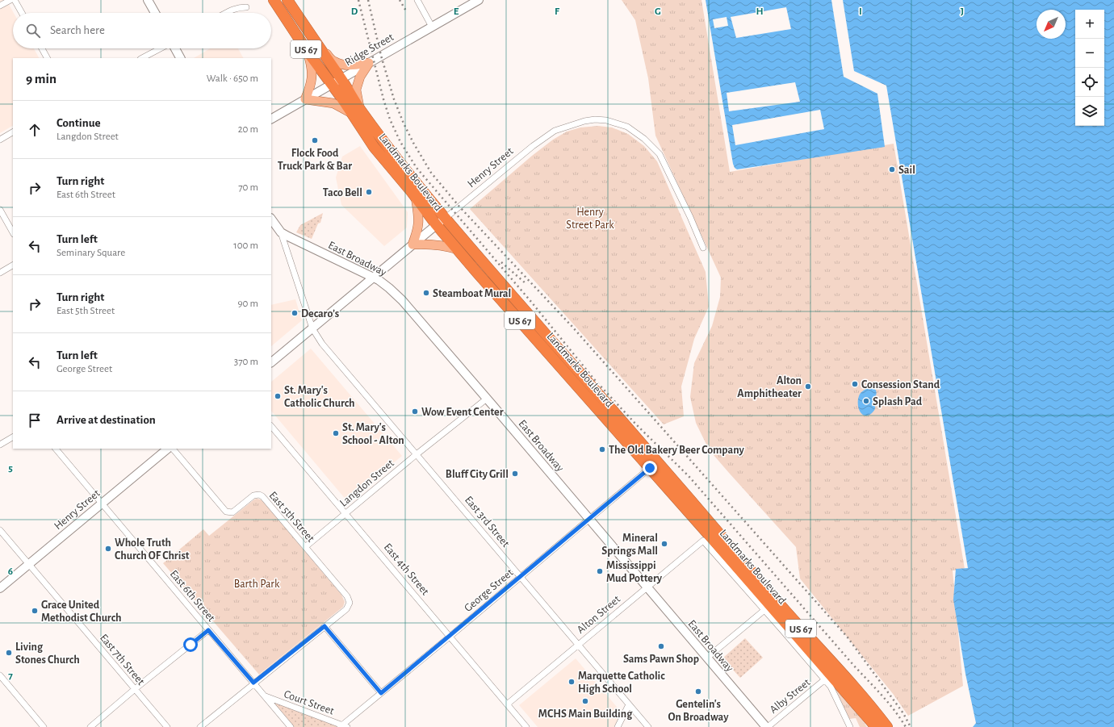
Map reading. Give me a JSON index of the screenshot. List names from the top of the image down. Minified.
{"streets":{"highway":["US 67","Landmarks Boulevard"],"street":["Ridge Street","Henry Street","East Broadway","Langdon Street","East 5th Street","East 3rd Street","East 4th Street","George Street","East 6th Street","Alton Street","East 7th Street","Alby Street","Court Street"]},"crossings":[["Ridge Street","Landmarks Boulevard"],["Henry Street","Landmarks Boulevard"],["Henry Street","East Broadway"],["Henry Street","East 3rd Street"],["Henry Street","East 6th Street"],["Henry Street","East 7th Street"],["Landmarks Boulevard","George Street"],["East Broadway","Langdon Street"],["East Broadway","East 3rd Street"],["East Broadway","George Street"],["East Broadway","Alton Street"],["East Broadway","Alby Street"],["Langdon Street","East 5th Street"],["Langdon Street","East 3rd Street"],["Langdon Street","East 4th Street"],["East 3rd Street","George Street"],["East 3rd Street","Alton Street"],["East 4th Street","George Street"],["East 4th Street","Alton Street"],["George Street","Court Street"],["East 6th Street","Court Street"]],"parks":["Henry Street Park","Barth Park"],"places":["Flock Food Truck Park & Bar","Sail","Taco Bell","Steamboat Mural","Decaro’s","Consession Stand","Alton Amphitheater","St. Mary's Catholic Church","Splash Pad","Wow Event Center","St. Mary's School - Alton","The Old Bakery Beer Company","Bluff City Grill","Mineral Springs Mall","Whole Truth Church OF Christ","Mississippi Mud Pottery","Grace United Methodist Church","Sams Pawn Shop","Living Stones Church","Marquette Catholic High School","Gentelin's On Broadway","MCHS Main Building"],"north":"bottom left","page":{"map_buttons":["+","−"],"search":"Search here","heading":["9 min","Walk · 650 m"],"list":[["Continue","Langdon Street","20 m"],["Turn right","East 6th Street","70 m"],["Turn left","Seminary Square","100 m"],["Turn right","East 5th Street","90 m"],["Turn left","George Street","370 m"],"Arrive at destination"]},"grid":{"columns":["D","E","F","G","H","I","J"],"rows":["5","6","7"]}}
